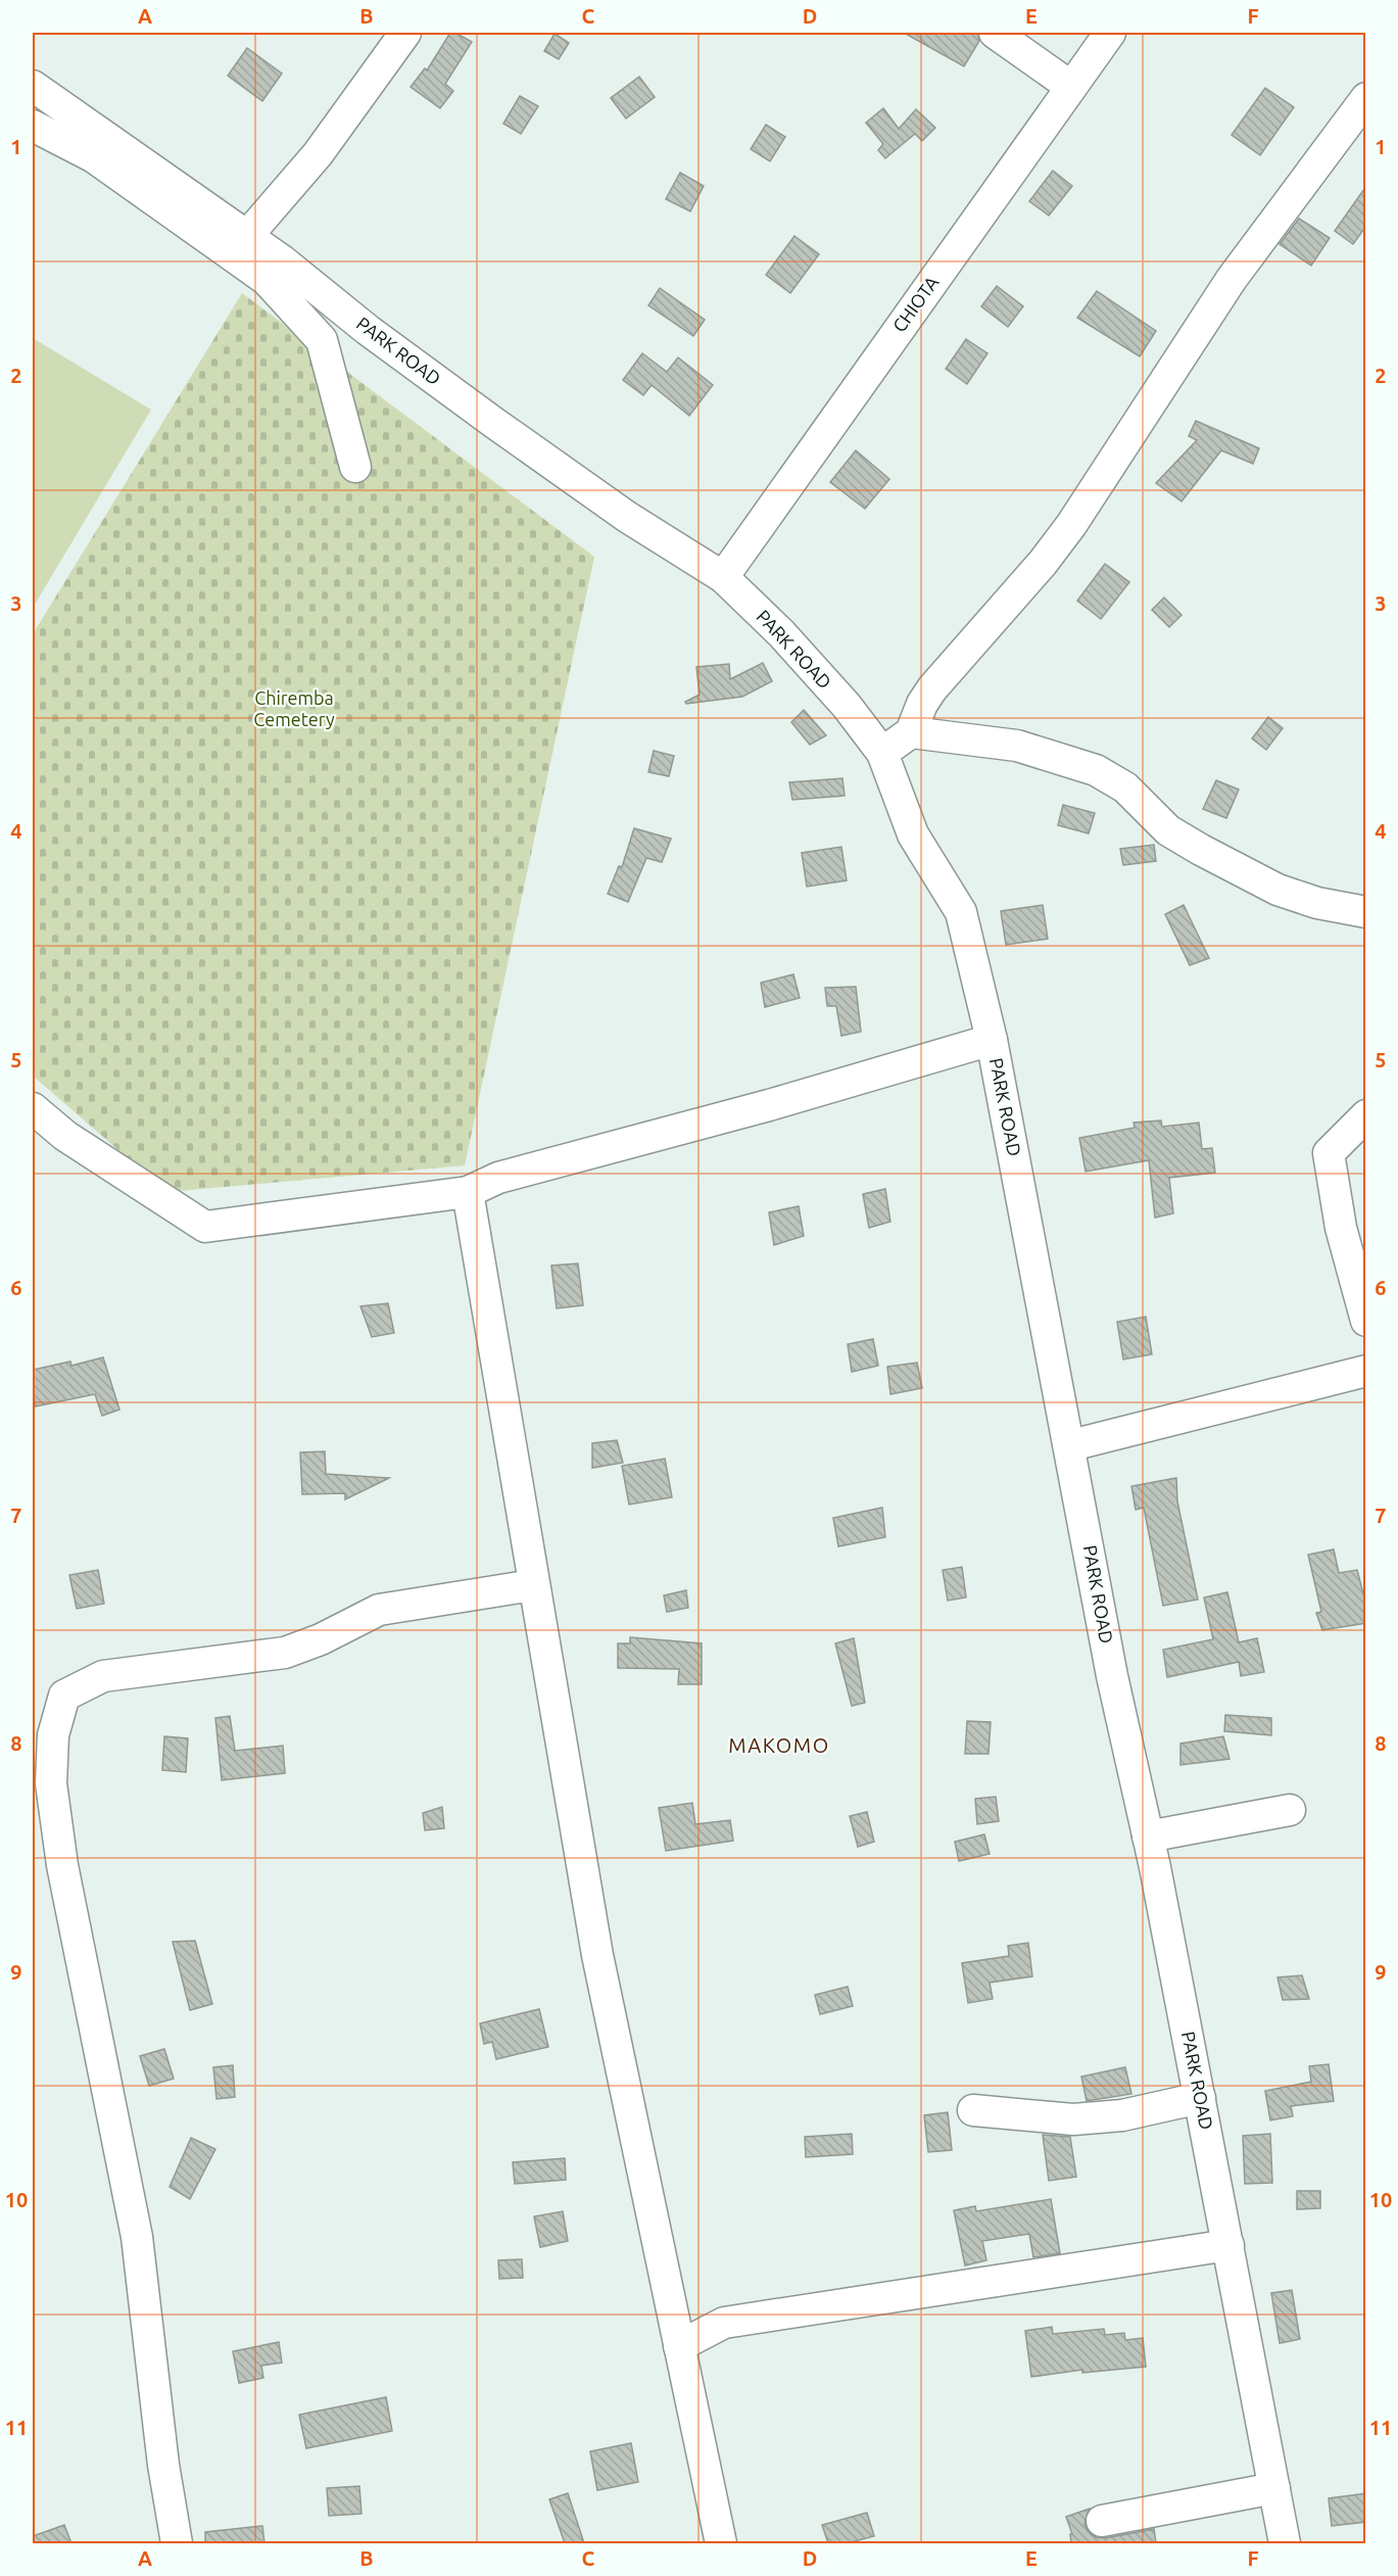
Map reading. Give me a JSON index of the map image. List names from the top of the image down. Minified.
{"streets":{"street":["CHIOTA","PARK ROAD"]},"crossings":[["CHIOTA","PARK ROAD"]],"districts":["MAKOMO"],"parks":["Chiremba Cemetery"],"grid":{"columns":["A","B","C","D","E","F"],"rows":["1","2","3","4","5","6","7","8","9","10","11"]}}
